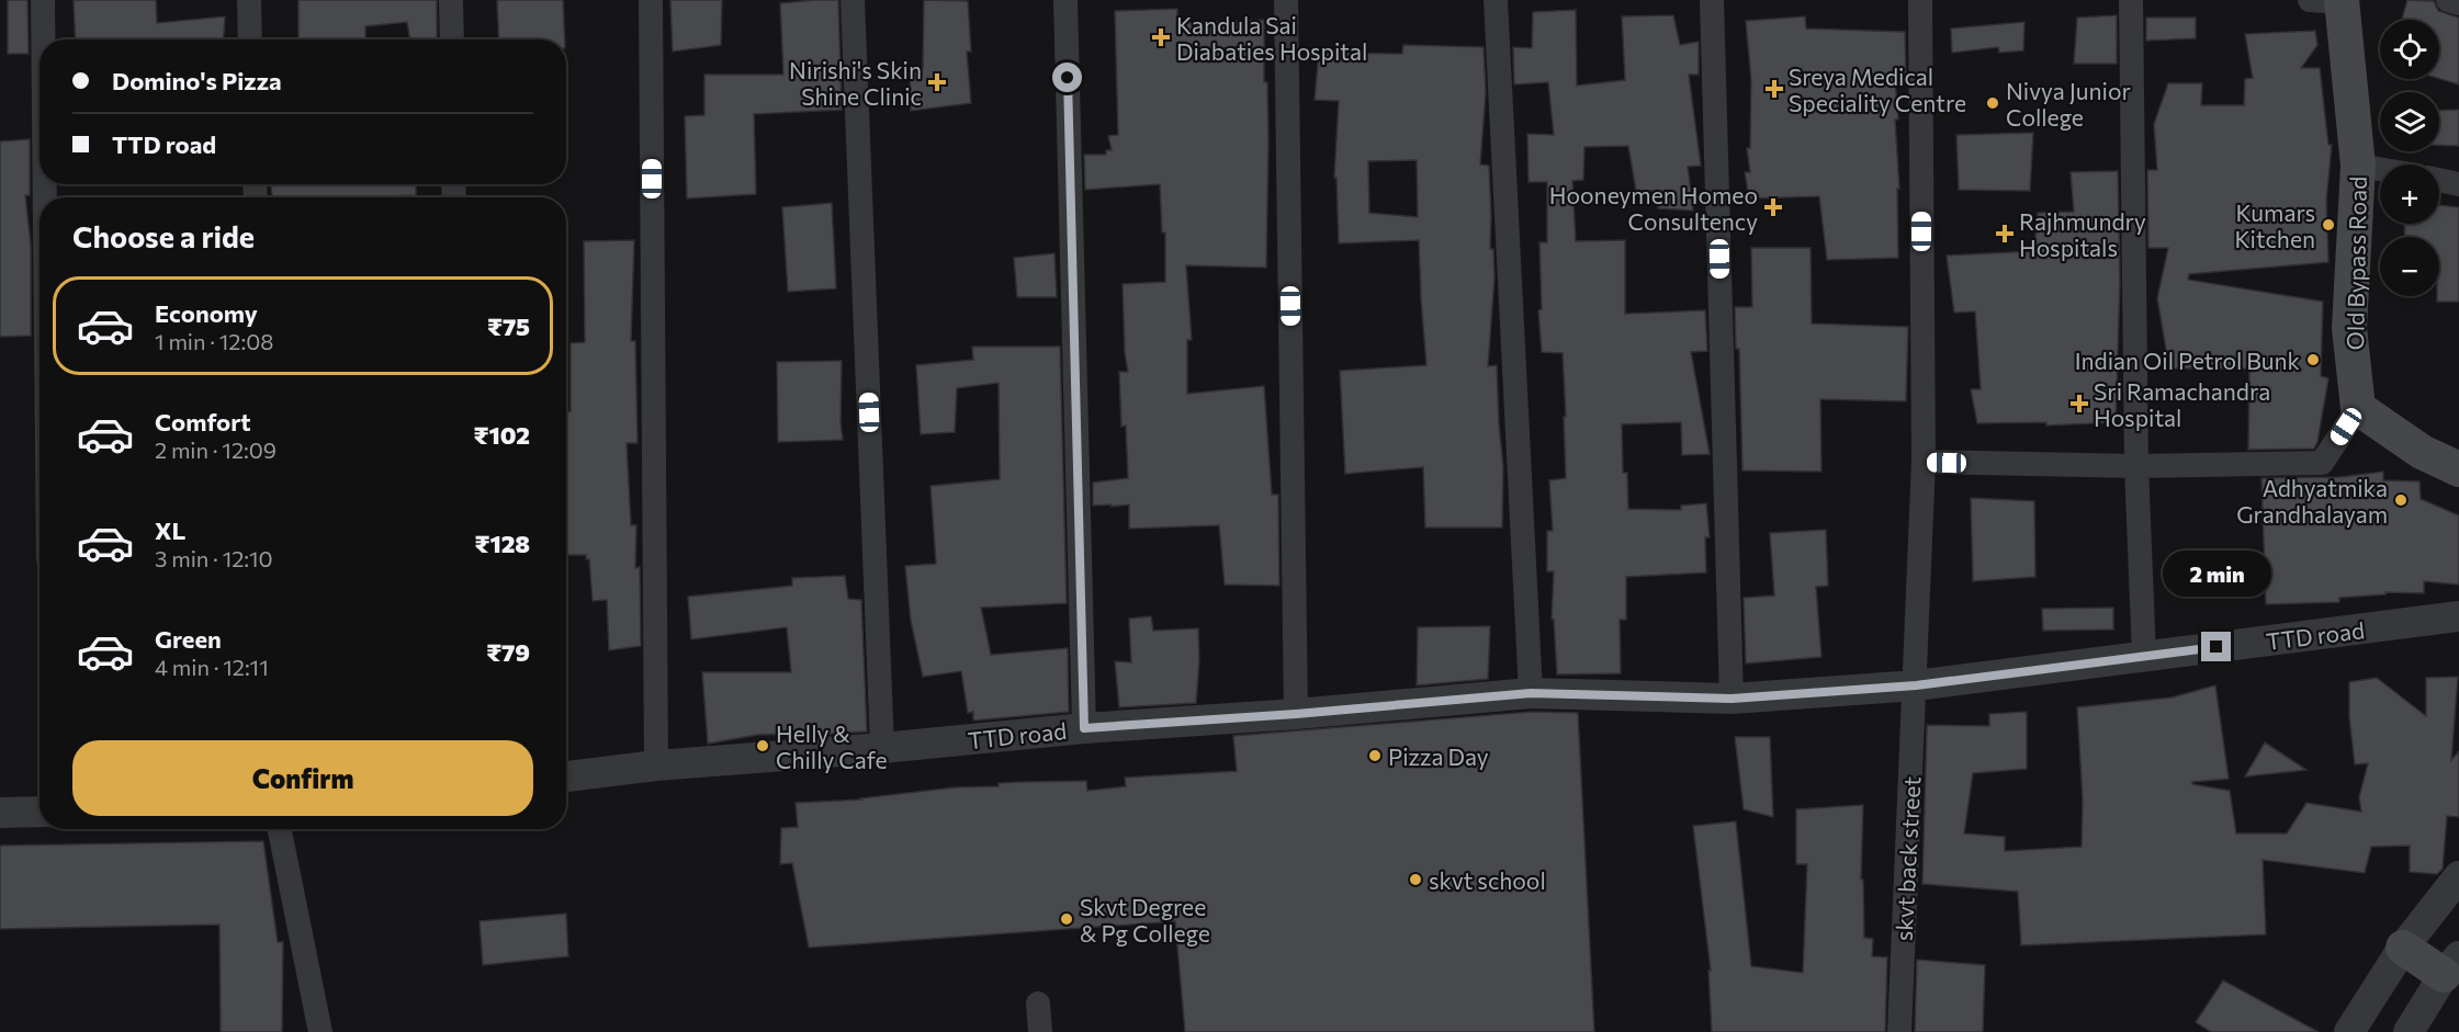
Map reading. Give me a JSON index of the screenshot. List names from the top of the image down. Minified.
{"streets":{"main road":["Old Bypass Road"],"street":["TTD road","skvt back street"]},"crossings":[["TTD road","skvt back street"]],"places":{"health":["Kandula Sai Diabaties Hospital","Nirishi's Skin Shine Clinic","Sreya Medical Speciality Centre","Hooneymen Homeo Consultency","Rajhmundry Hospitals","Sri Ramachandra Hospital"],"other":["Nivya Junior College","Kumars Kitchen","Indian Oil Petrol Bunk","Adhyatmika Grandhalayam","Helly & Chilly Cafe","Pizza Day","skvt school","Skvt Degree & Pg College"]},"page":{"map_buttons":["+","−"],"banner":["Domino's Pizza","TTD road"],"heading":"Choose a ride","list":[{"name":"Economy","note":"1 min · 12:08","value":"₹75"},{"name":"Comfort","note":"2 min · 12:09","value":"₹102"},{"name":"XL","note":"3 min · 12:10","value":"₹128"},{"name":"Green","note":"4 min · 12:11","value":"₹79"}],"bubble":"2 min","buttons":"Confirm"}}
